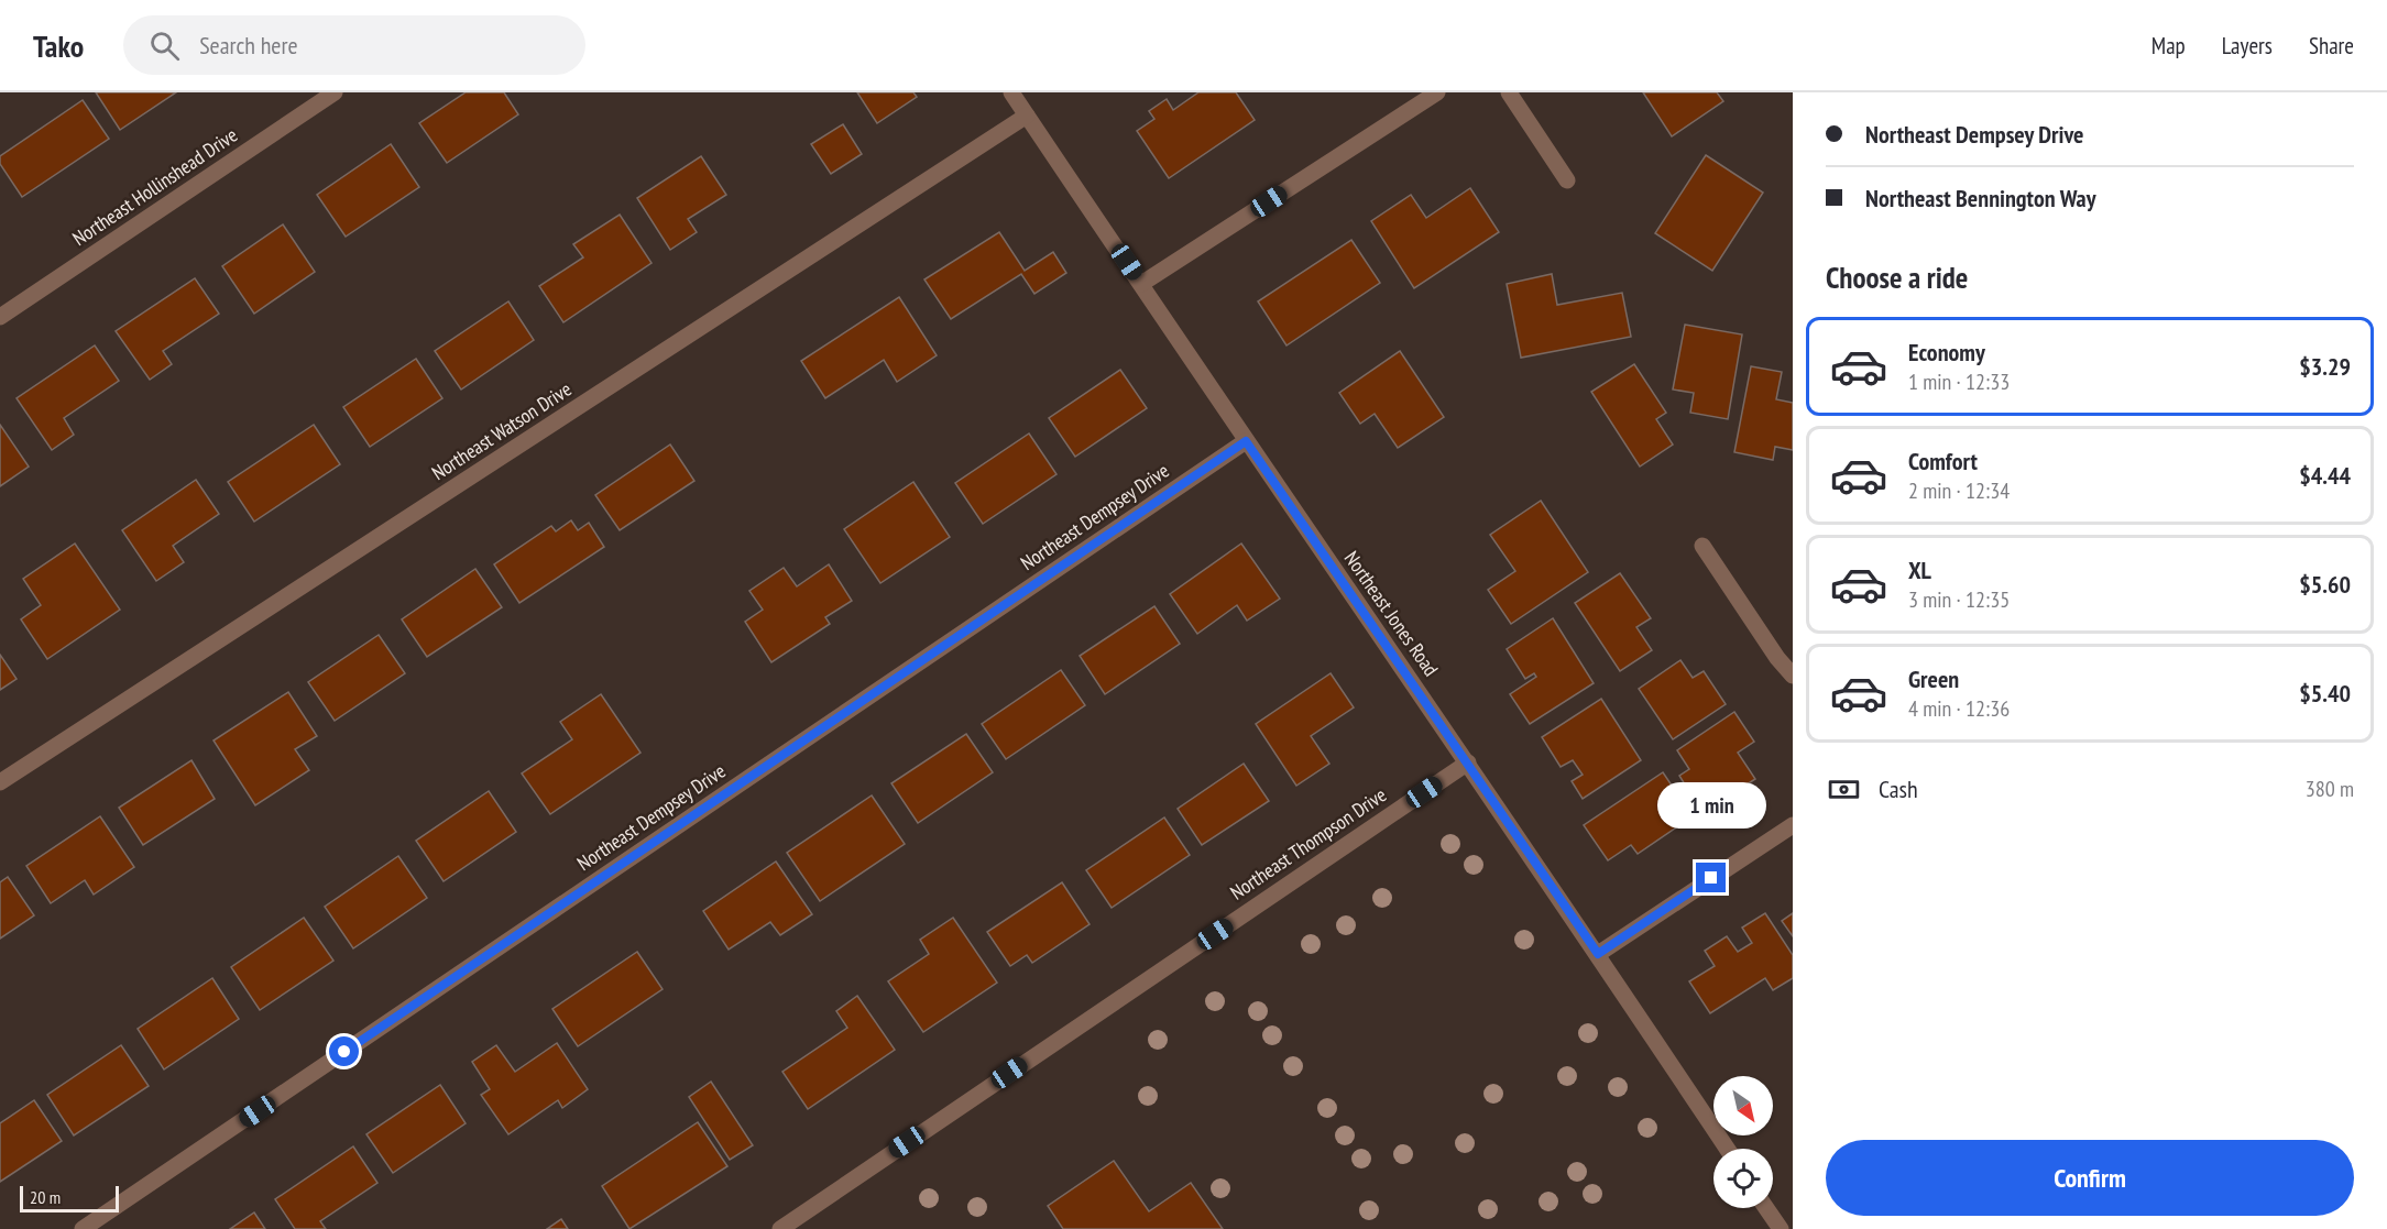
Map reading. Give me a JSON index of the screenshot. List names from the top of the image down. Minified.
{"streets":{"street":["Northeast Hollinshead Drive","Northeast Watson Drive","Northeast Dempsey Drive","Northeast Jones Road","Northeast Thompson Drive"]},"crossings":[["Northeast Watson Drive","Northeast Jones Road"],["Northeast Dempsey Drive","Northeast Jones Road"],["Northeast Jones Road","Northeast Thompson Drive"]],"scale_bar":"20 m","north":"bottom right","page":{"header":"Tako","search":"Search here","nav":["Map","Layers","Share"],"banner":["Northeast Dempsey Drive","Northeast Bennington Way"],"heading":"Choose a ride","list":[{"name":"Economy","note":"1 min · 12:33","value":"$3.29"},{"name":"Comfort","note":"2 min · 12:34","value":"$4.44"},{"name":"XL","note":"3 min · 12:35","value":"$5.60"},{"name":"Green","note":"4 min · 12:36","value":"$5.40"}],"pay":["Cash","380 m"],"bubble":"1 min","buttons":"Confirm","scale":"20 m"}}
